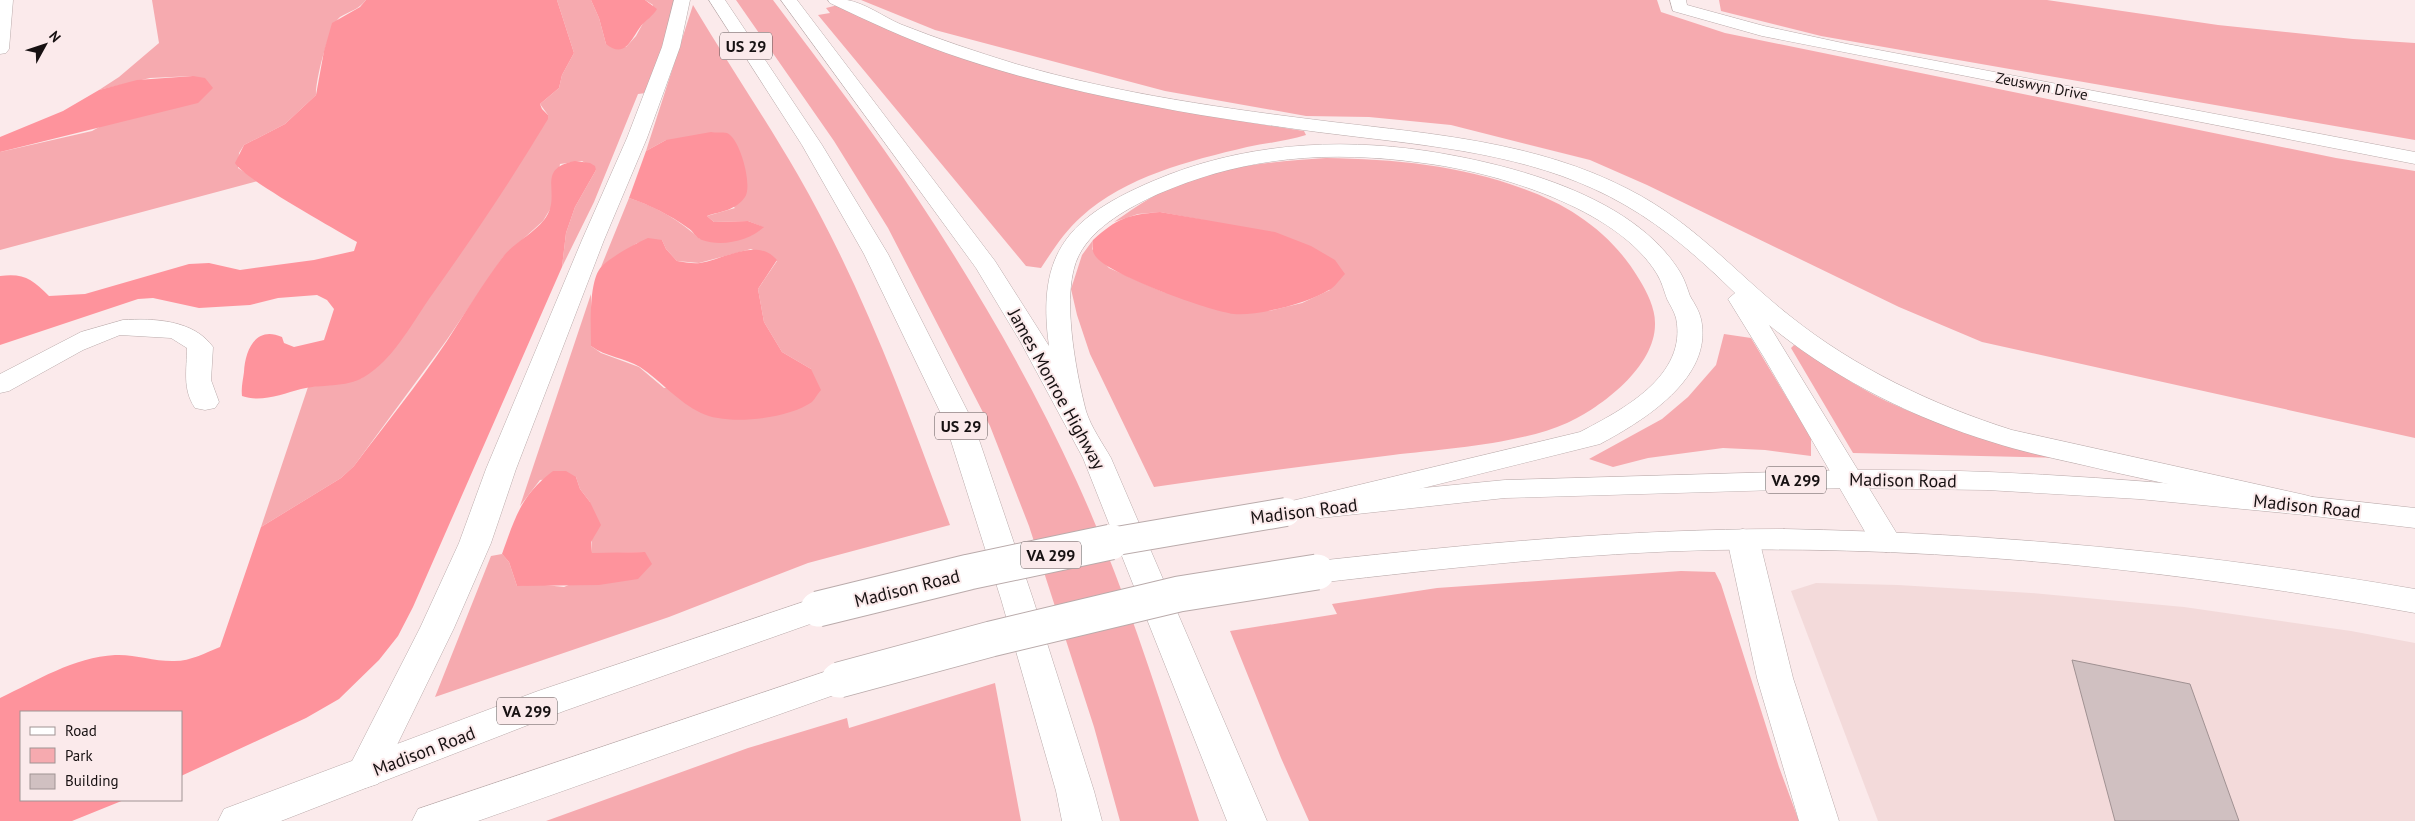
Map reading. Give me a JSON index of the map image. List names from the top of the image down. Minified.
{"streets":{"main road":["US 29","Zeuswyn Drive","James Monroe Highway","VA 299","Madison Road"]},"legend":["Road","Park","Building"],"north":"top right"}
